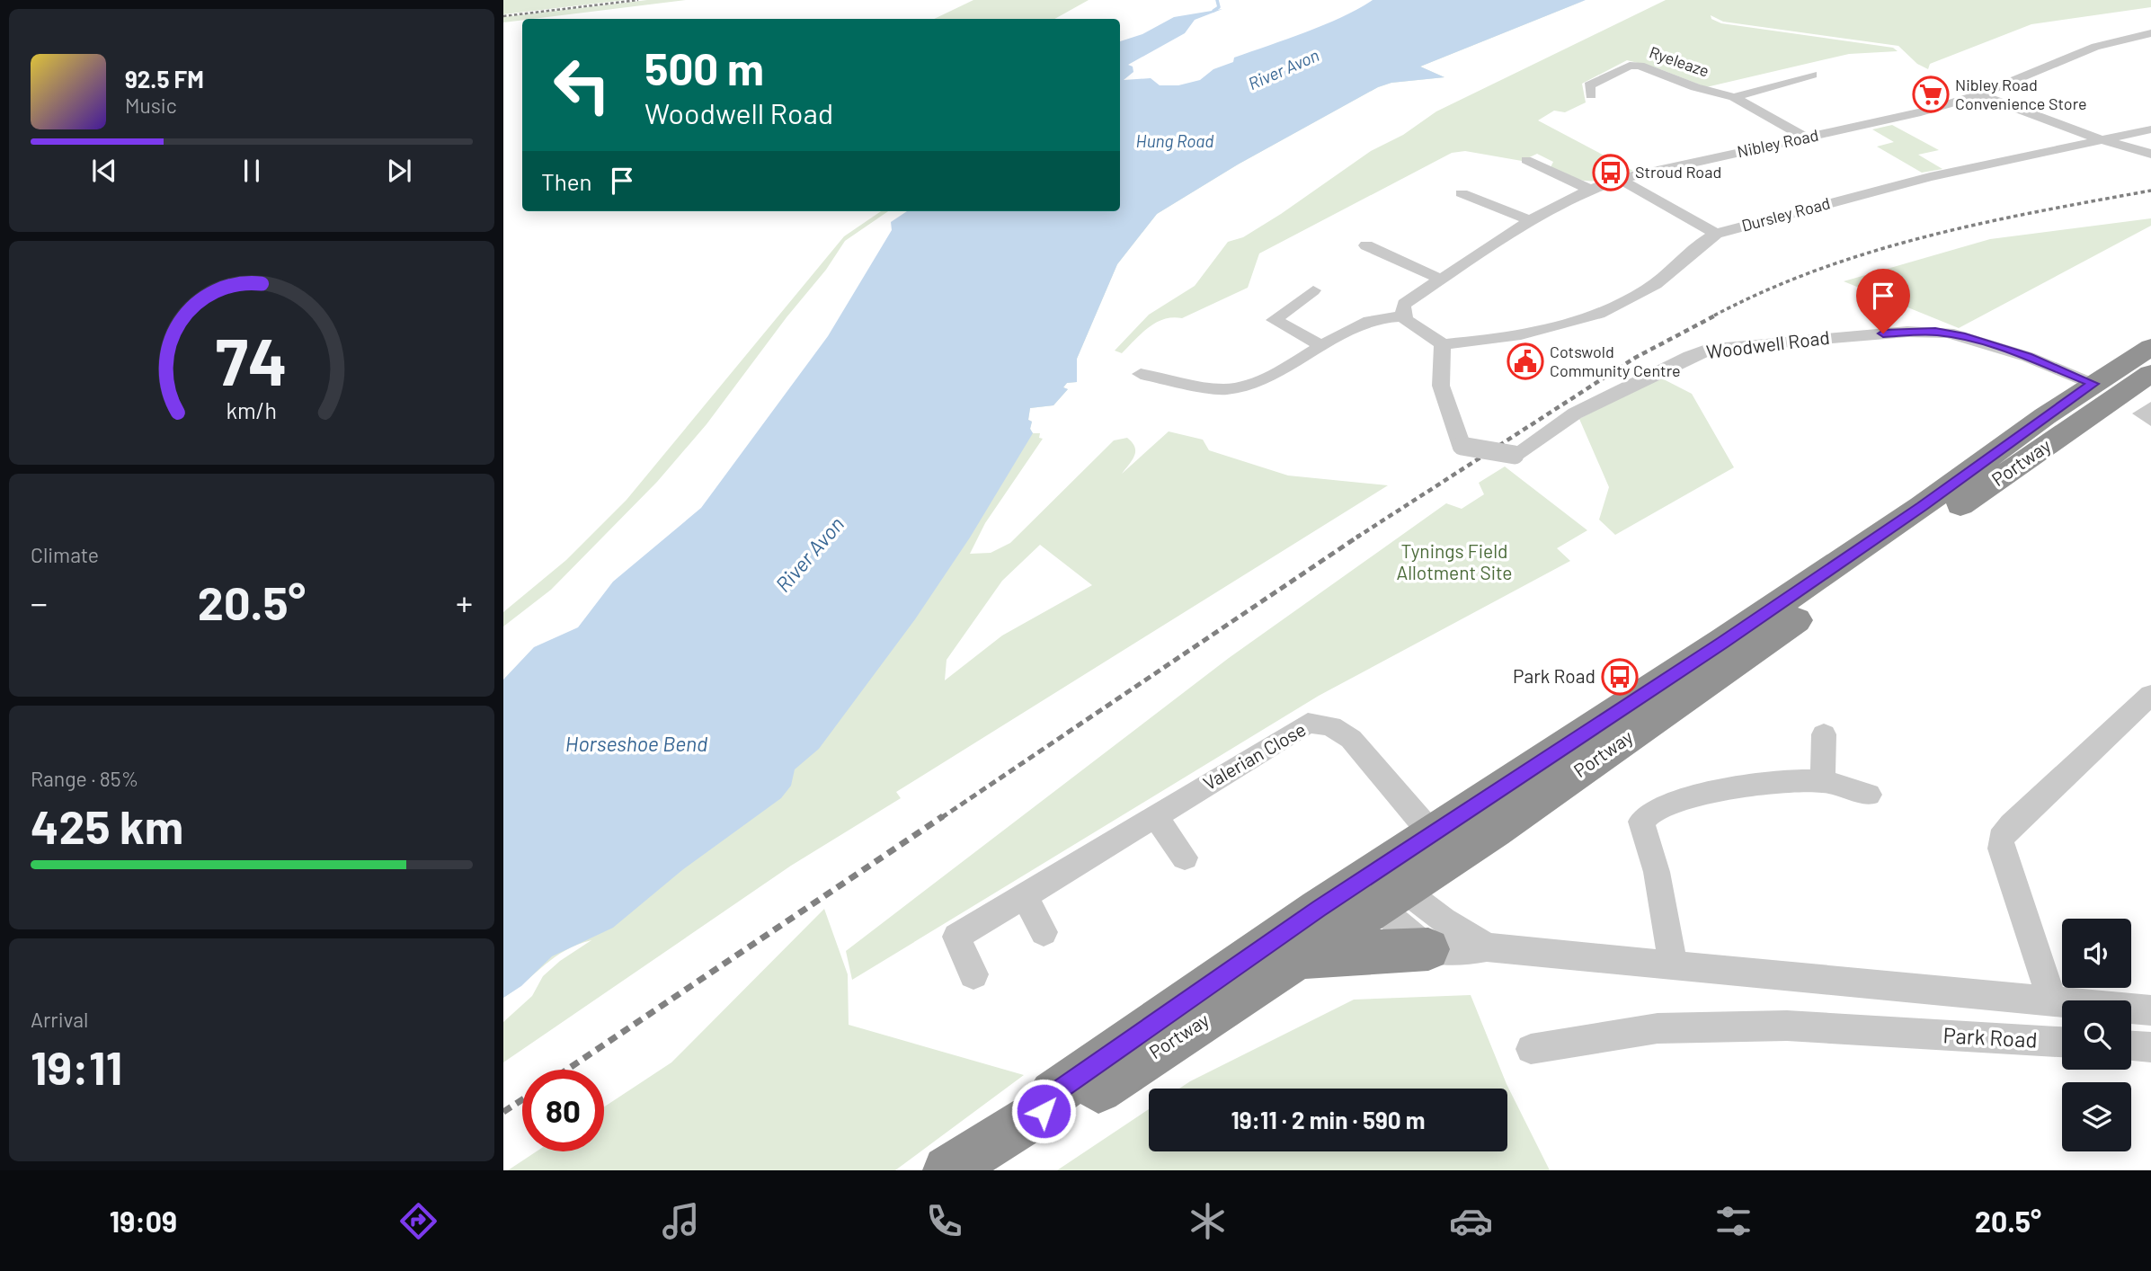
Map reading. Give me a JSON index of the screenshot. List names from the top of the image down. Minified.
{"streets":{"highway":["Portway"],"street":["Ryeleaze","Nibley Road","Dursley Road","Woodwell Road","Valerian Close","Park Road"]},"crossings":[["Dursley Road","Woodwell Road"],["Woodwell Road","Portway"],["Portway","Valerian Close"],["Portway","Park Road"]],"water":["River Avon","Hung Road","Horseshoe Bend"],"parks":["Tynings Field Allotment Site"],"places":{"supermarket":["Nibley Road Convenience Store"],"bus stop":["Stroud Road","Park Road"],"public building":["Cotswold Community Centre"]},"page":{"turn":["500 m","Woodwell Road"],"song":["92.5 FM","Music"],"then":"Then","tile":["Climate",["Range · 85%","425 km"],["Arrival","19:11"]],"heat":["−","20.5°","+"],"limit":"80","trip":"19:11 · 2 min · 590 m","tabs":["19:09","20.5°"],"gauge":["74","km/h"]}}
